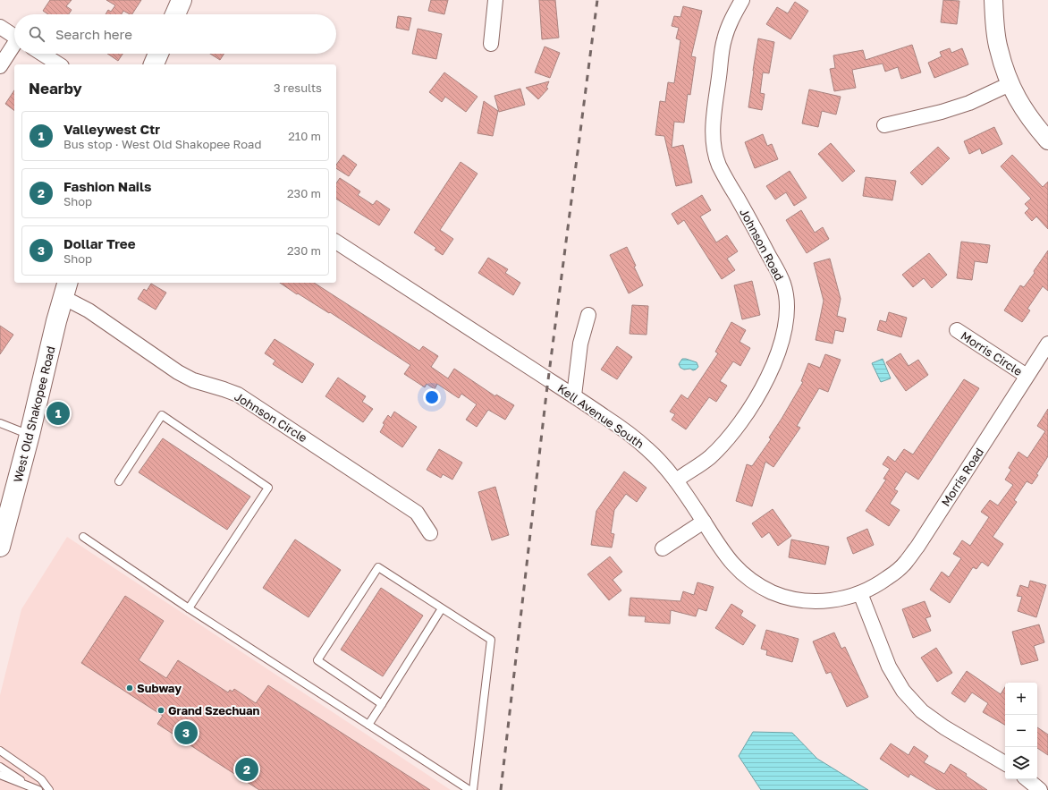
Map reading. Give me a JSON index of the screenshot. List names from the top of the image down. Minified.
{"streets":{"main road":["West Old Shakopee Road"],"street":["Johnson Road","Morris Circle","Kell Avenue South","Johnson Circle","Morris Road"]},"crossings":[["Johnson Road","Kell Avenue South"],["Morris Circle","Morris Road"],["West Old Shakopee Road","Johnson Circle"],["Kell Avenue South","Morris Road"]],"places":["Subway","Grand Szechuan"],"page":{"search":"Search here","heading":["Nearby","3 results"],"list":[{"mark":"1","name":"Valleywest Ctr","note":"Bus stop · West Old Shakopee Road","value":"210 m"},{"mark":"2","name":"Fashion Nails","note":"Shop","value":"230 m"},{"mark":"3","name":"Dollar Tree","note":"Shop","value":"230 m"}],"pins":["1","3","2"],"map_buttons":["+","−"]}}
